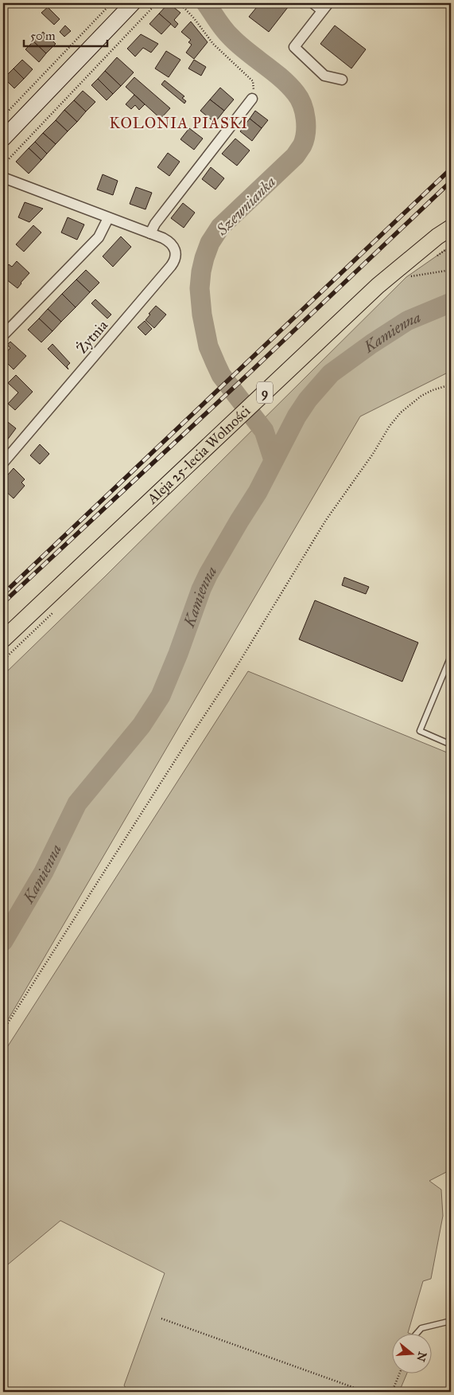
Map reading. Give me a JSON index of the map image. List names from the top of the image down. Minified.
{"streets":{"main road":["9","Aleja 25-lecia Wolności"],"street":["Żytnia"]},"districts":["KOLONIA PIASKI"],"water":["Szewnianka","Kamienna"],"scale_bar":"50 m","north":"right"}
